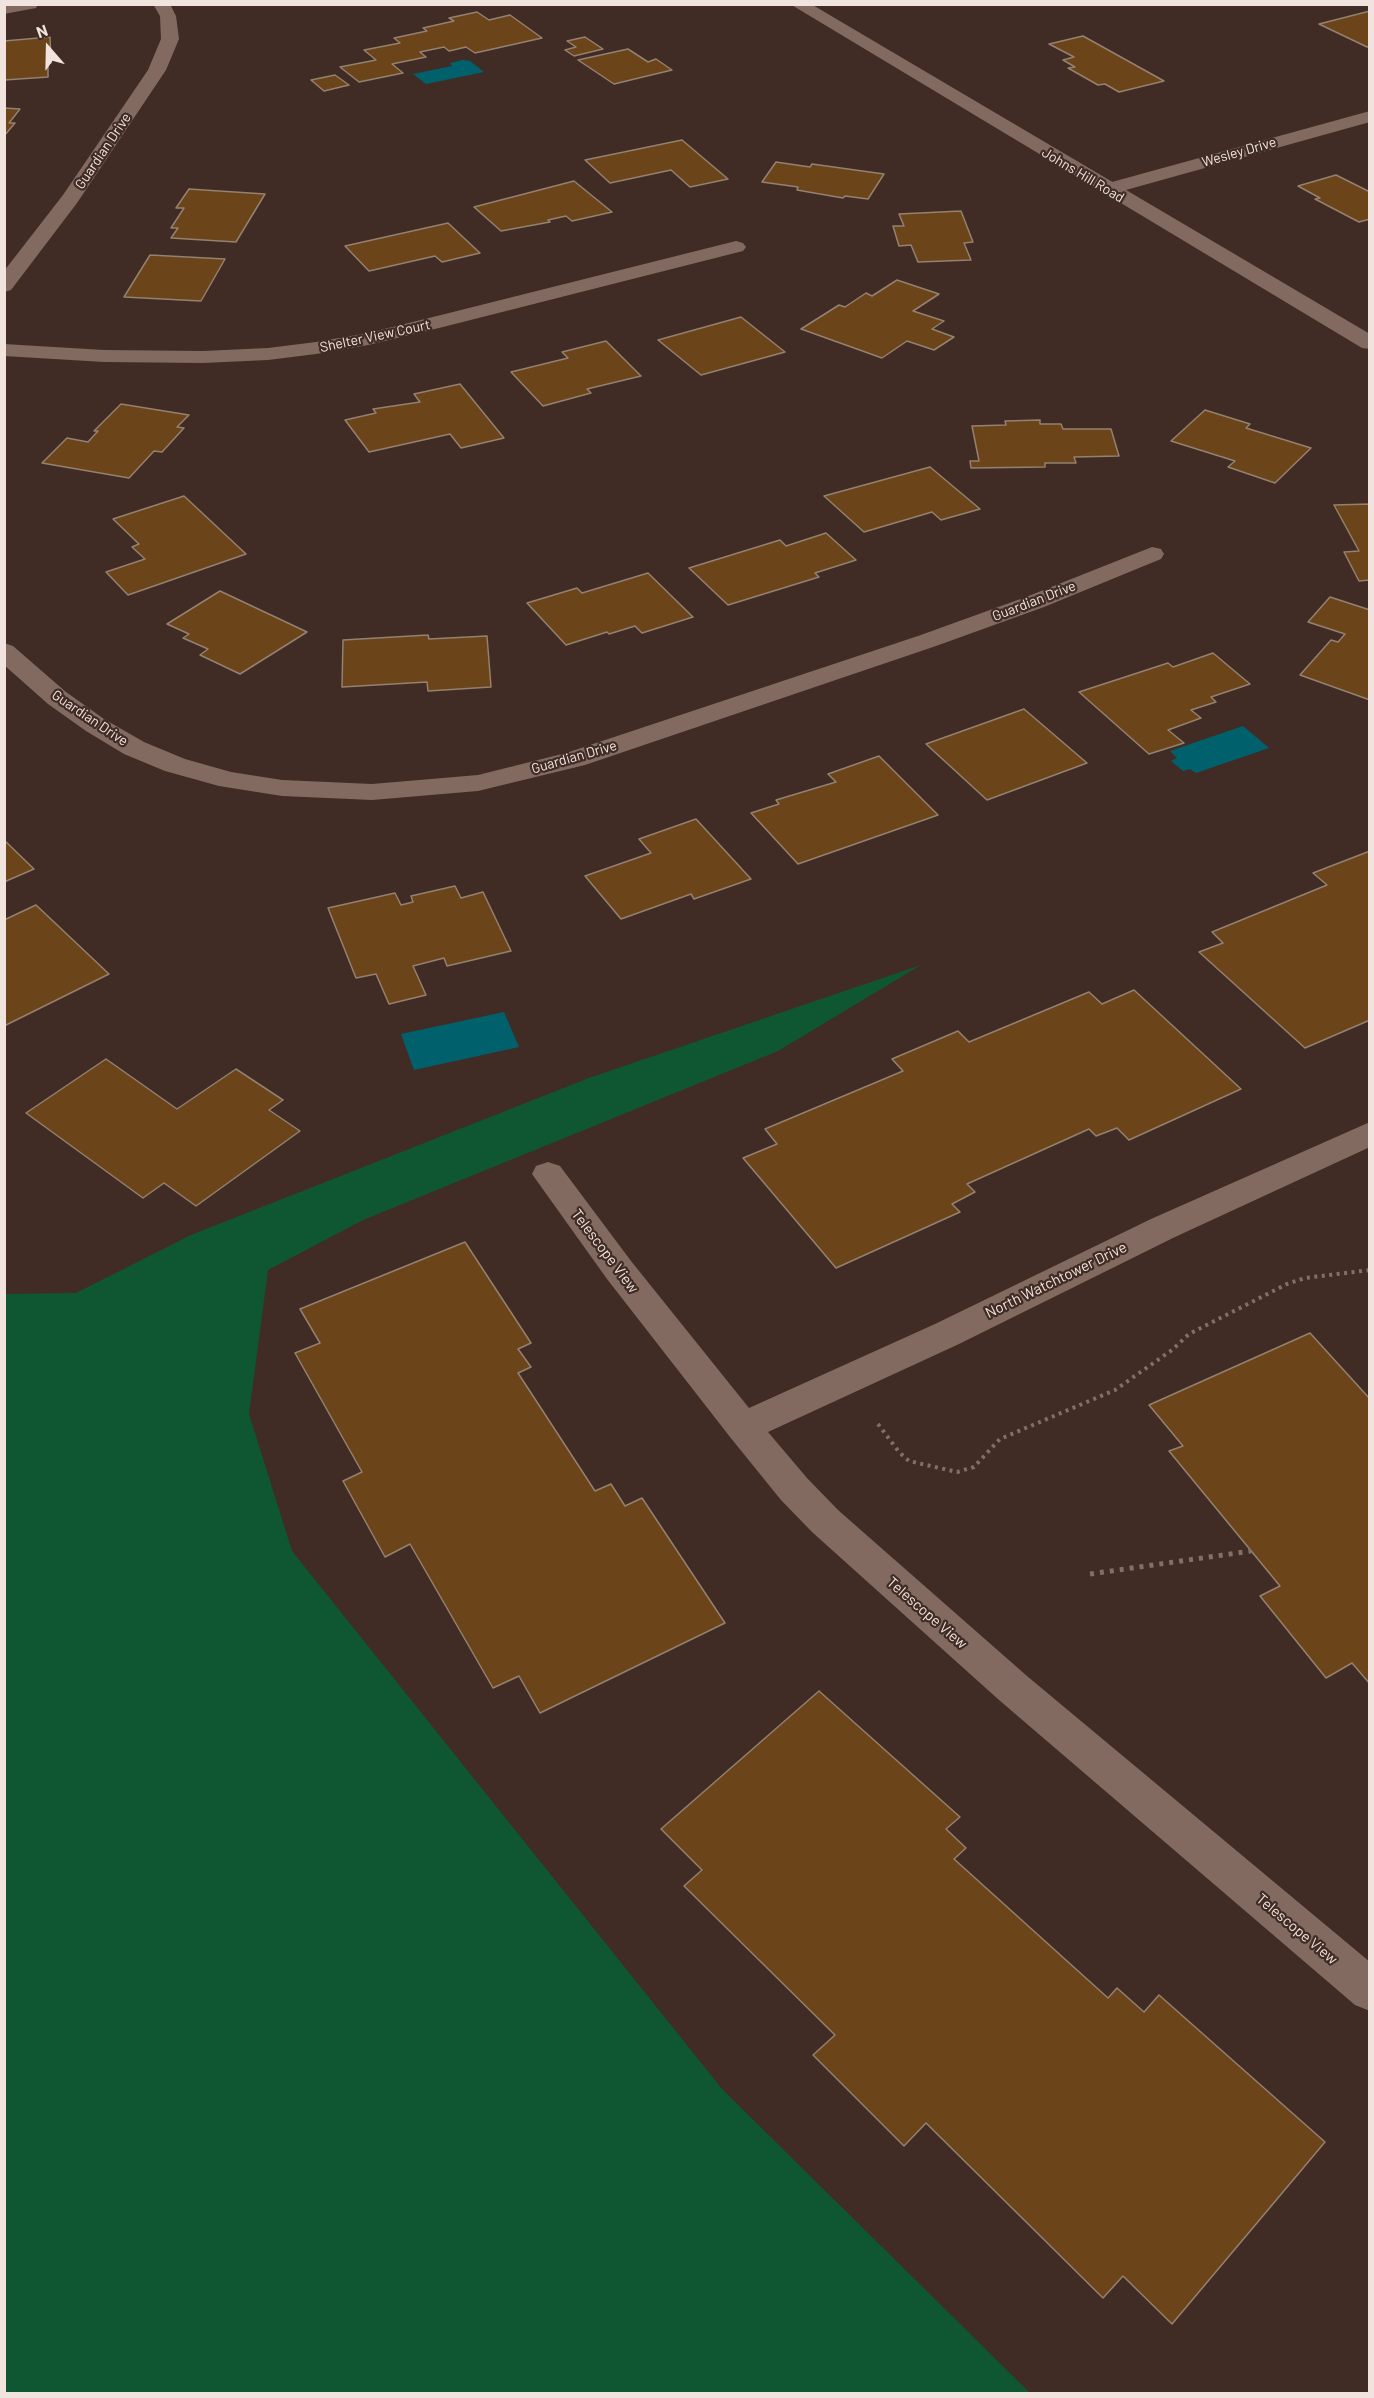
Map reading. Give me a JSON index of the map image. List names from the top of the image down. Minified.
{"streets":{"street":["Guardian Drive","Wesley Drive","Johns Hill Road","Shelter View Court","Telescope View","North Watchtower Drive"]},"crossings":[["Wesley Drive","Johns Hill Road"],["Telescope View","North Watchtower Drive"]],"north":"top"}
